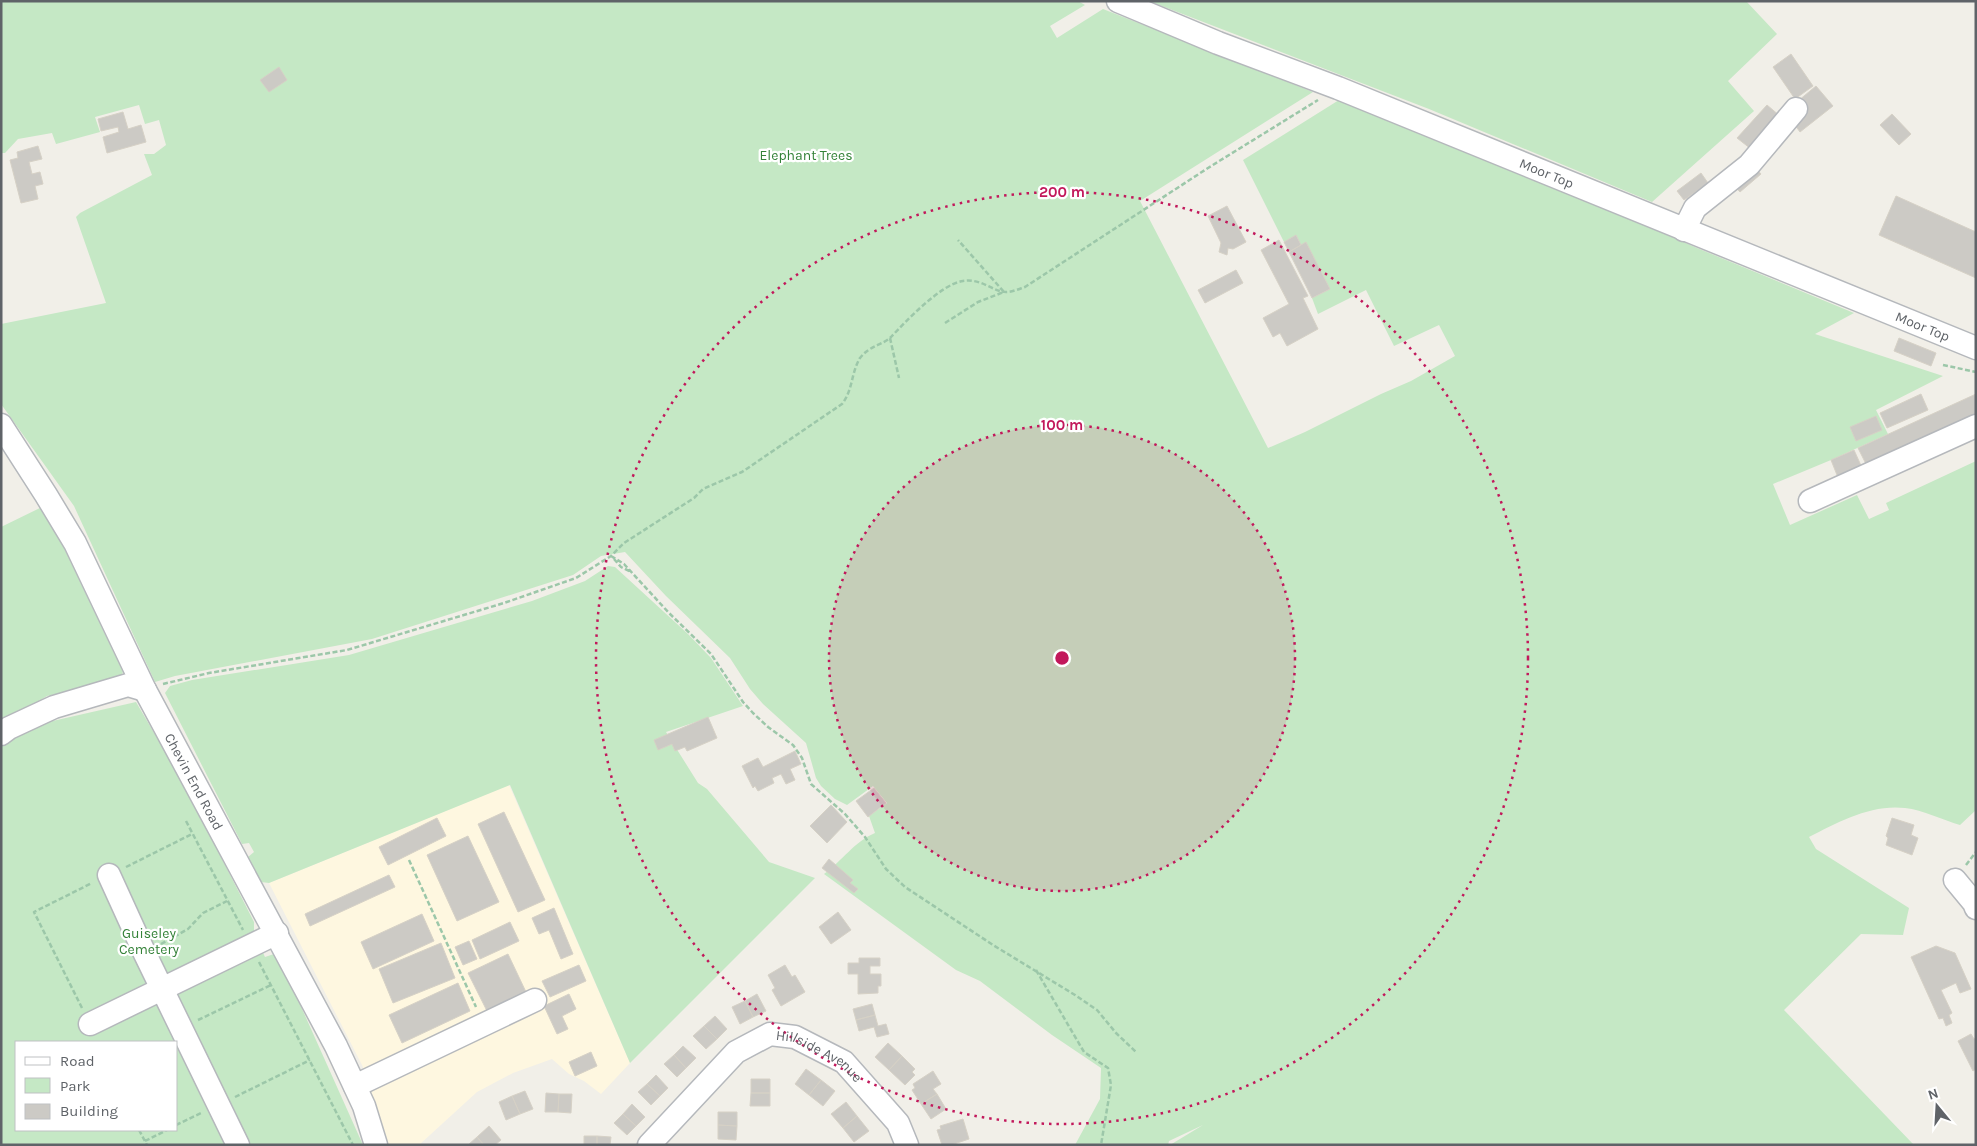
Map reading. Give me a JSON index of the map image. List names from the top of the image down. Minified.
{"streets":{"street":["Moor Top","Chevin End Road","Hillside Avenue"]},"parks":["Elephant Trees","Guiseley Cemetery"],"legend":["Road","Park","Building"],"north":"top","rings":["200 m","100 m"]}
